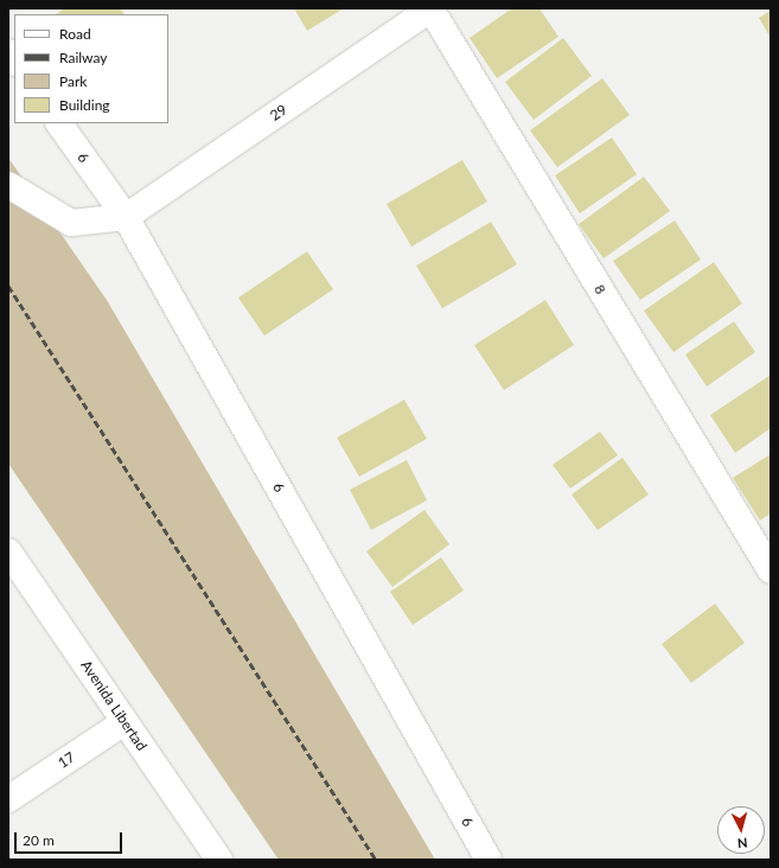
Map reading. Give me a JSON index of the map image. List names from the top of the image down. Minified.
{"streets":{"street":["29","6","8","Avenida Libertad","17"]},"crossings":[["29","6"],["29","8"],["Avenida Libertad","17"]],"legend":["Road","Railway","Park","Building"],"scale_bar":"20 m","north":"bottom"}
